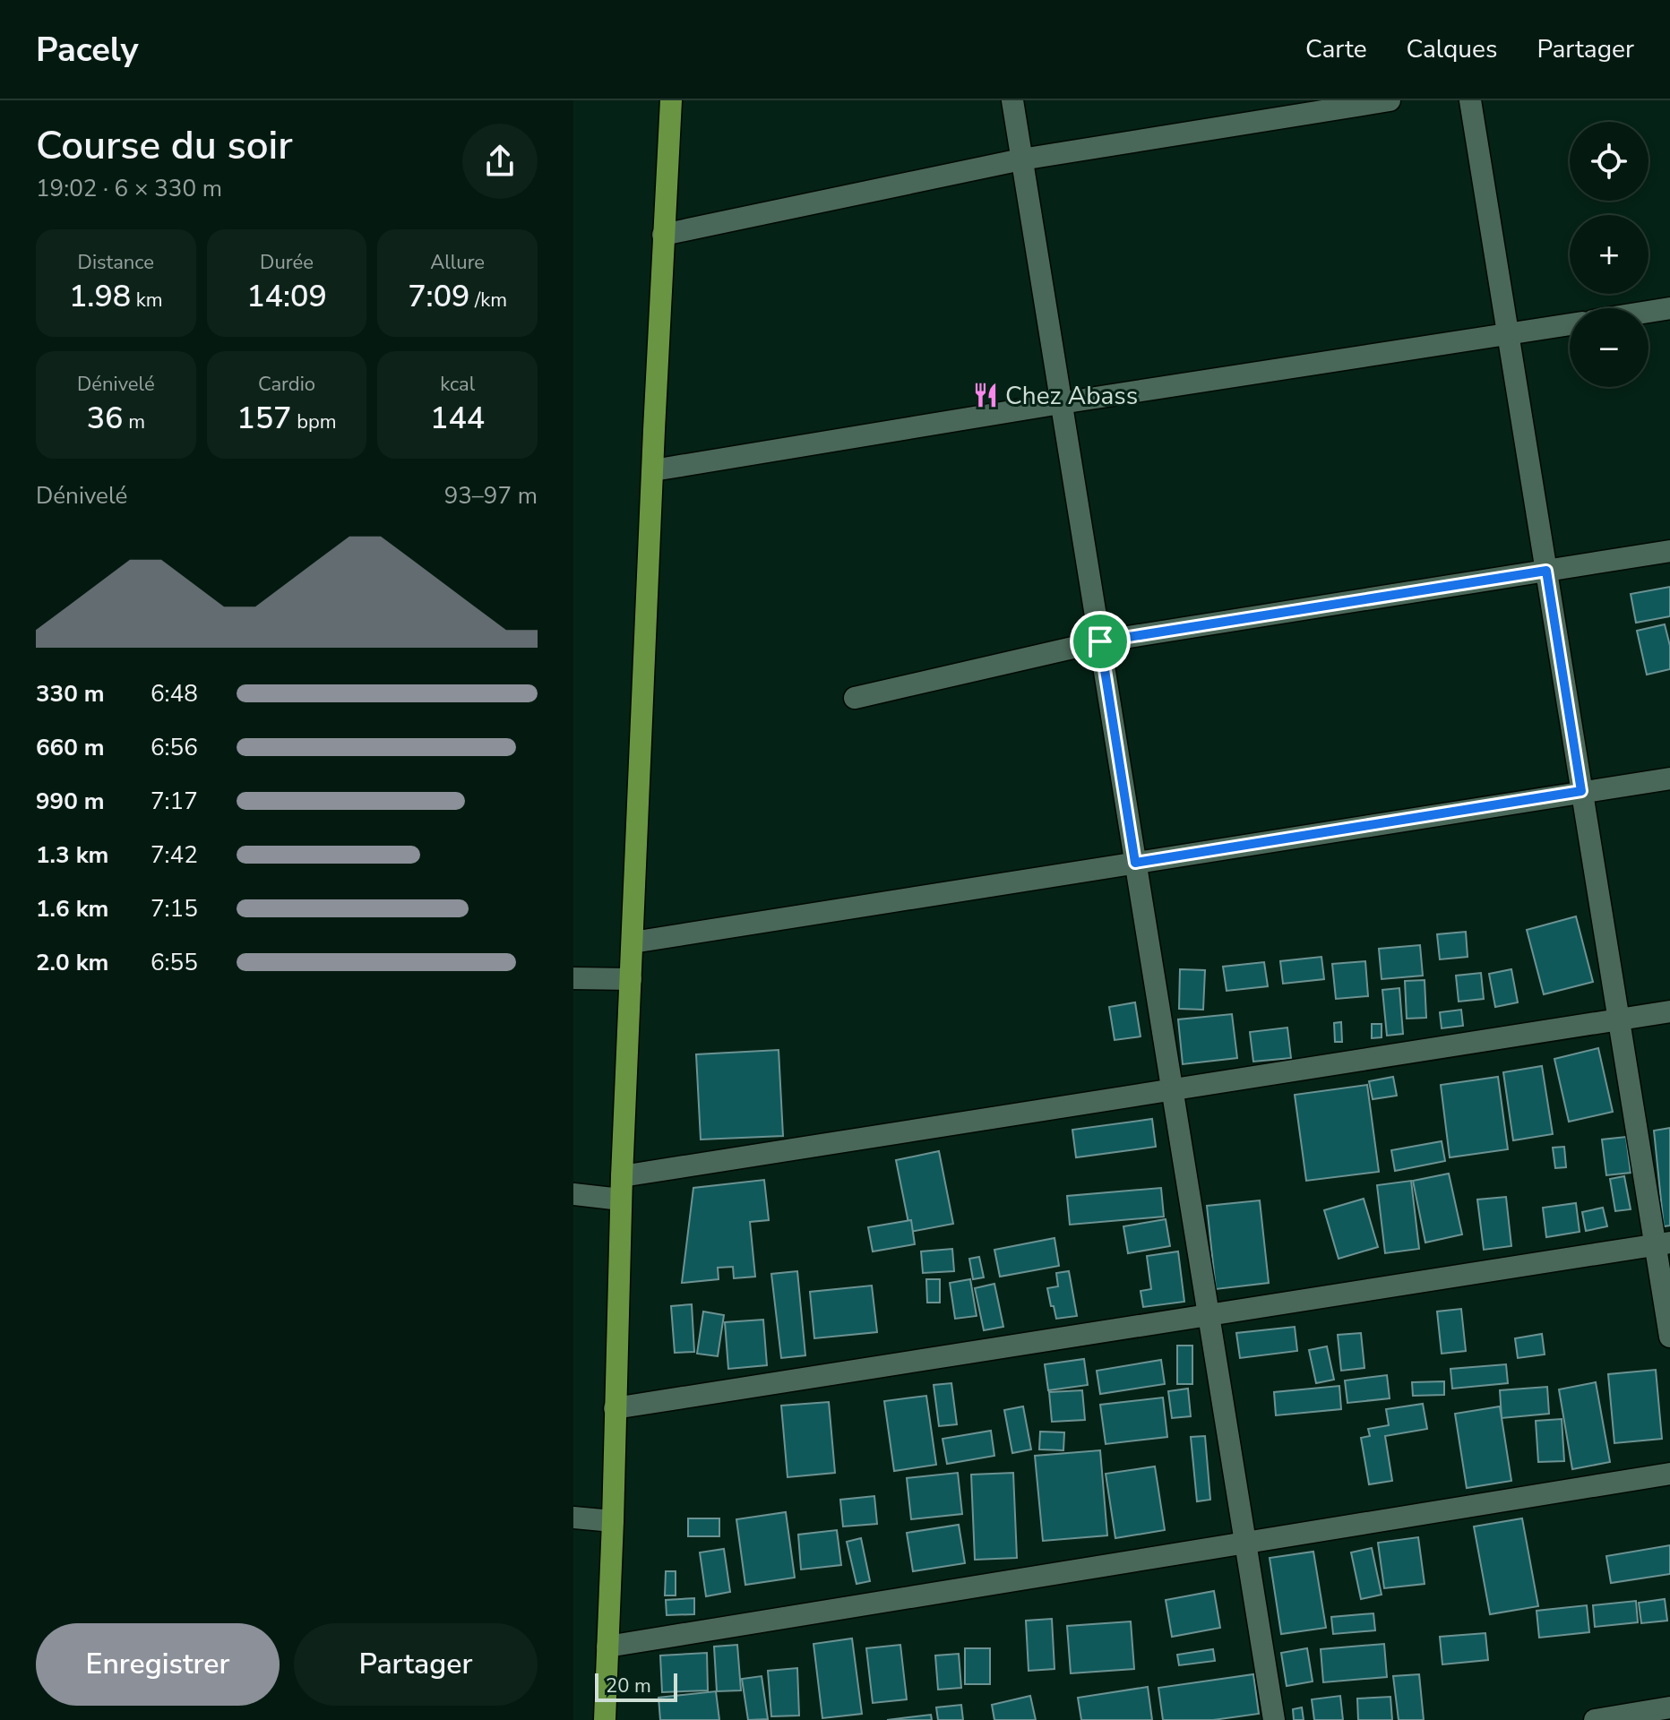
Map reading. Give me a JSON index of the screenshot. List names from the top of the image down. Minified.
{"places":{"restaurant":["Chez Abass"]},"scale_bar":"20 m","page":{"header":"Pacely","nav":["Carte","Calques","Partager"],"heading":["Course du soir","19:02 · 6 × 330 m"],"map_buttons":["+","−"],"stats":[["Distance","1.98 km"],["Durée","14:09"],["Allure","7:09 /km"],["Dénivelé","36 m"],["Cardio","157 bpm"],["kcal","144"]],"chart":["Dénivelé","93–97 m"],"list":[{"name":"330 m","note":"6:48"},{"name":"660 m","note":"6:56"},{"name":"990 m","note":"7:17"},{"name":"1.3 km","note":"7:42"},{"name":"1.6 km","note":"7:15"},{"name":"2.0 km","note":"6:55"}],"buttons":["Enregistrer","Partager"],"scale":"20 m"}}
